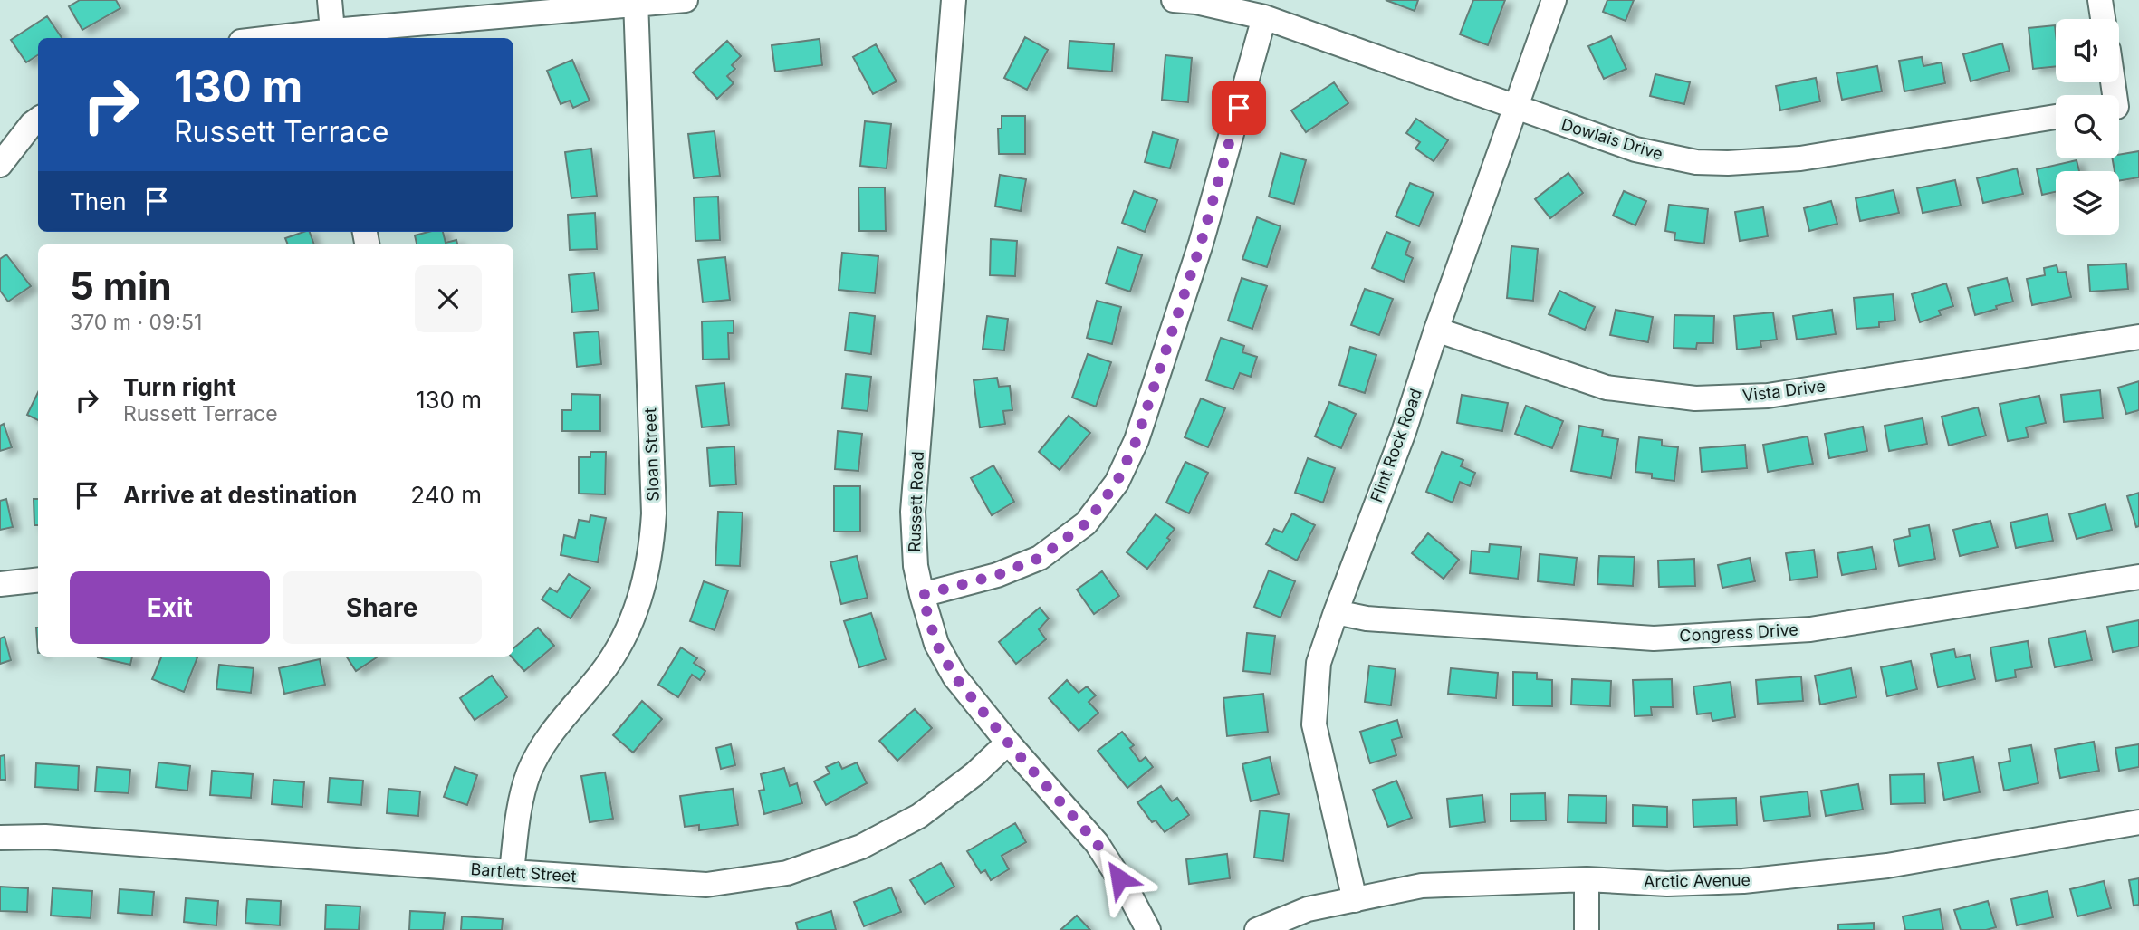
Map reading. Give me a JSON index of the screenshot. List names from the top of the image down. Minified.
{"streets":{"street":["Dowlais Drive","Vista Drive","Flint Rock Road","Sloan Street","Russett Road","Congress Drive","Bartlett Street","Arctic Avenue"]},"crossings":[["Dowlais Drive","Flint Rock Road"],["Vista Drive","Flint Rock Road"],["Flint Rock Road","Congress Drive"],["Flint Rock Road","Arctic Avenue"],["Sloan Street","Bartlett Street"],["Russett Road","Bartlett Street"]],"page":{"turn":["130 m","Russett Terrace"],"then":"Then","heading":["5 min","370 m · 09:51"],"list":[{"name":"Turn right","note":"Russett Terrace","value":"130 m"},{"name":"Arrive at destination","value":"240 m"}],"buttons":["Exit","Share"]}}
